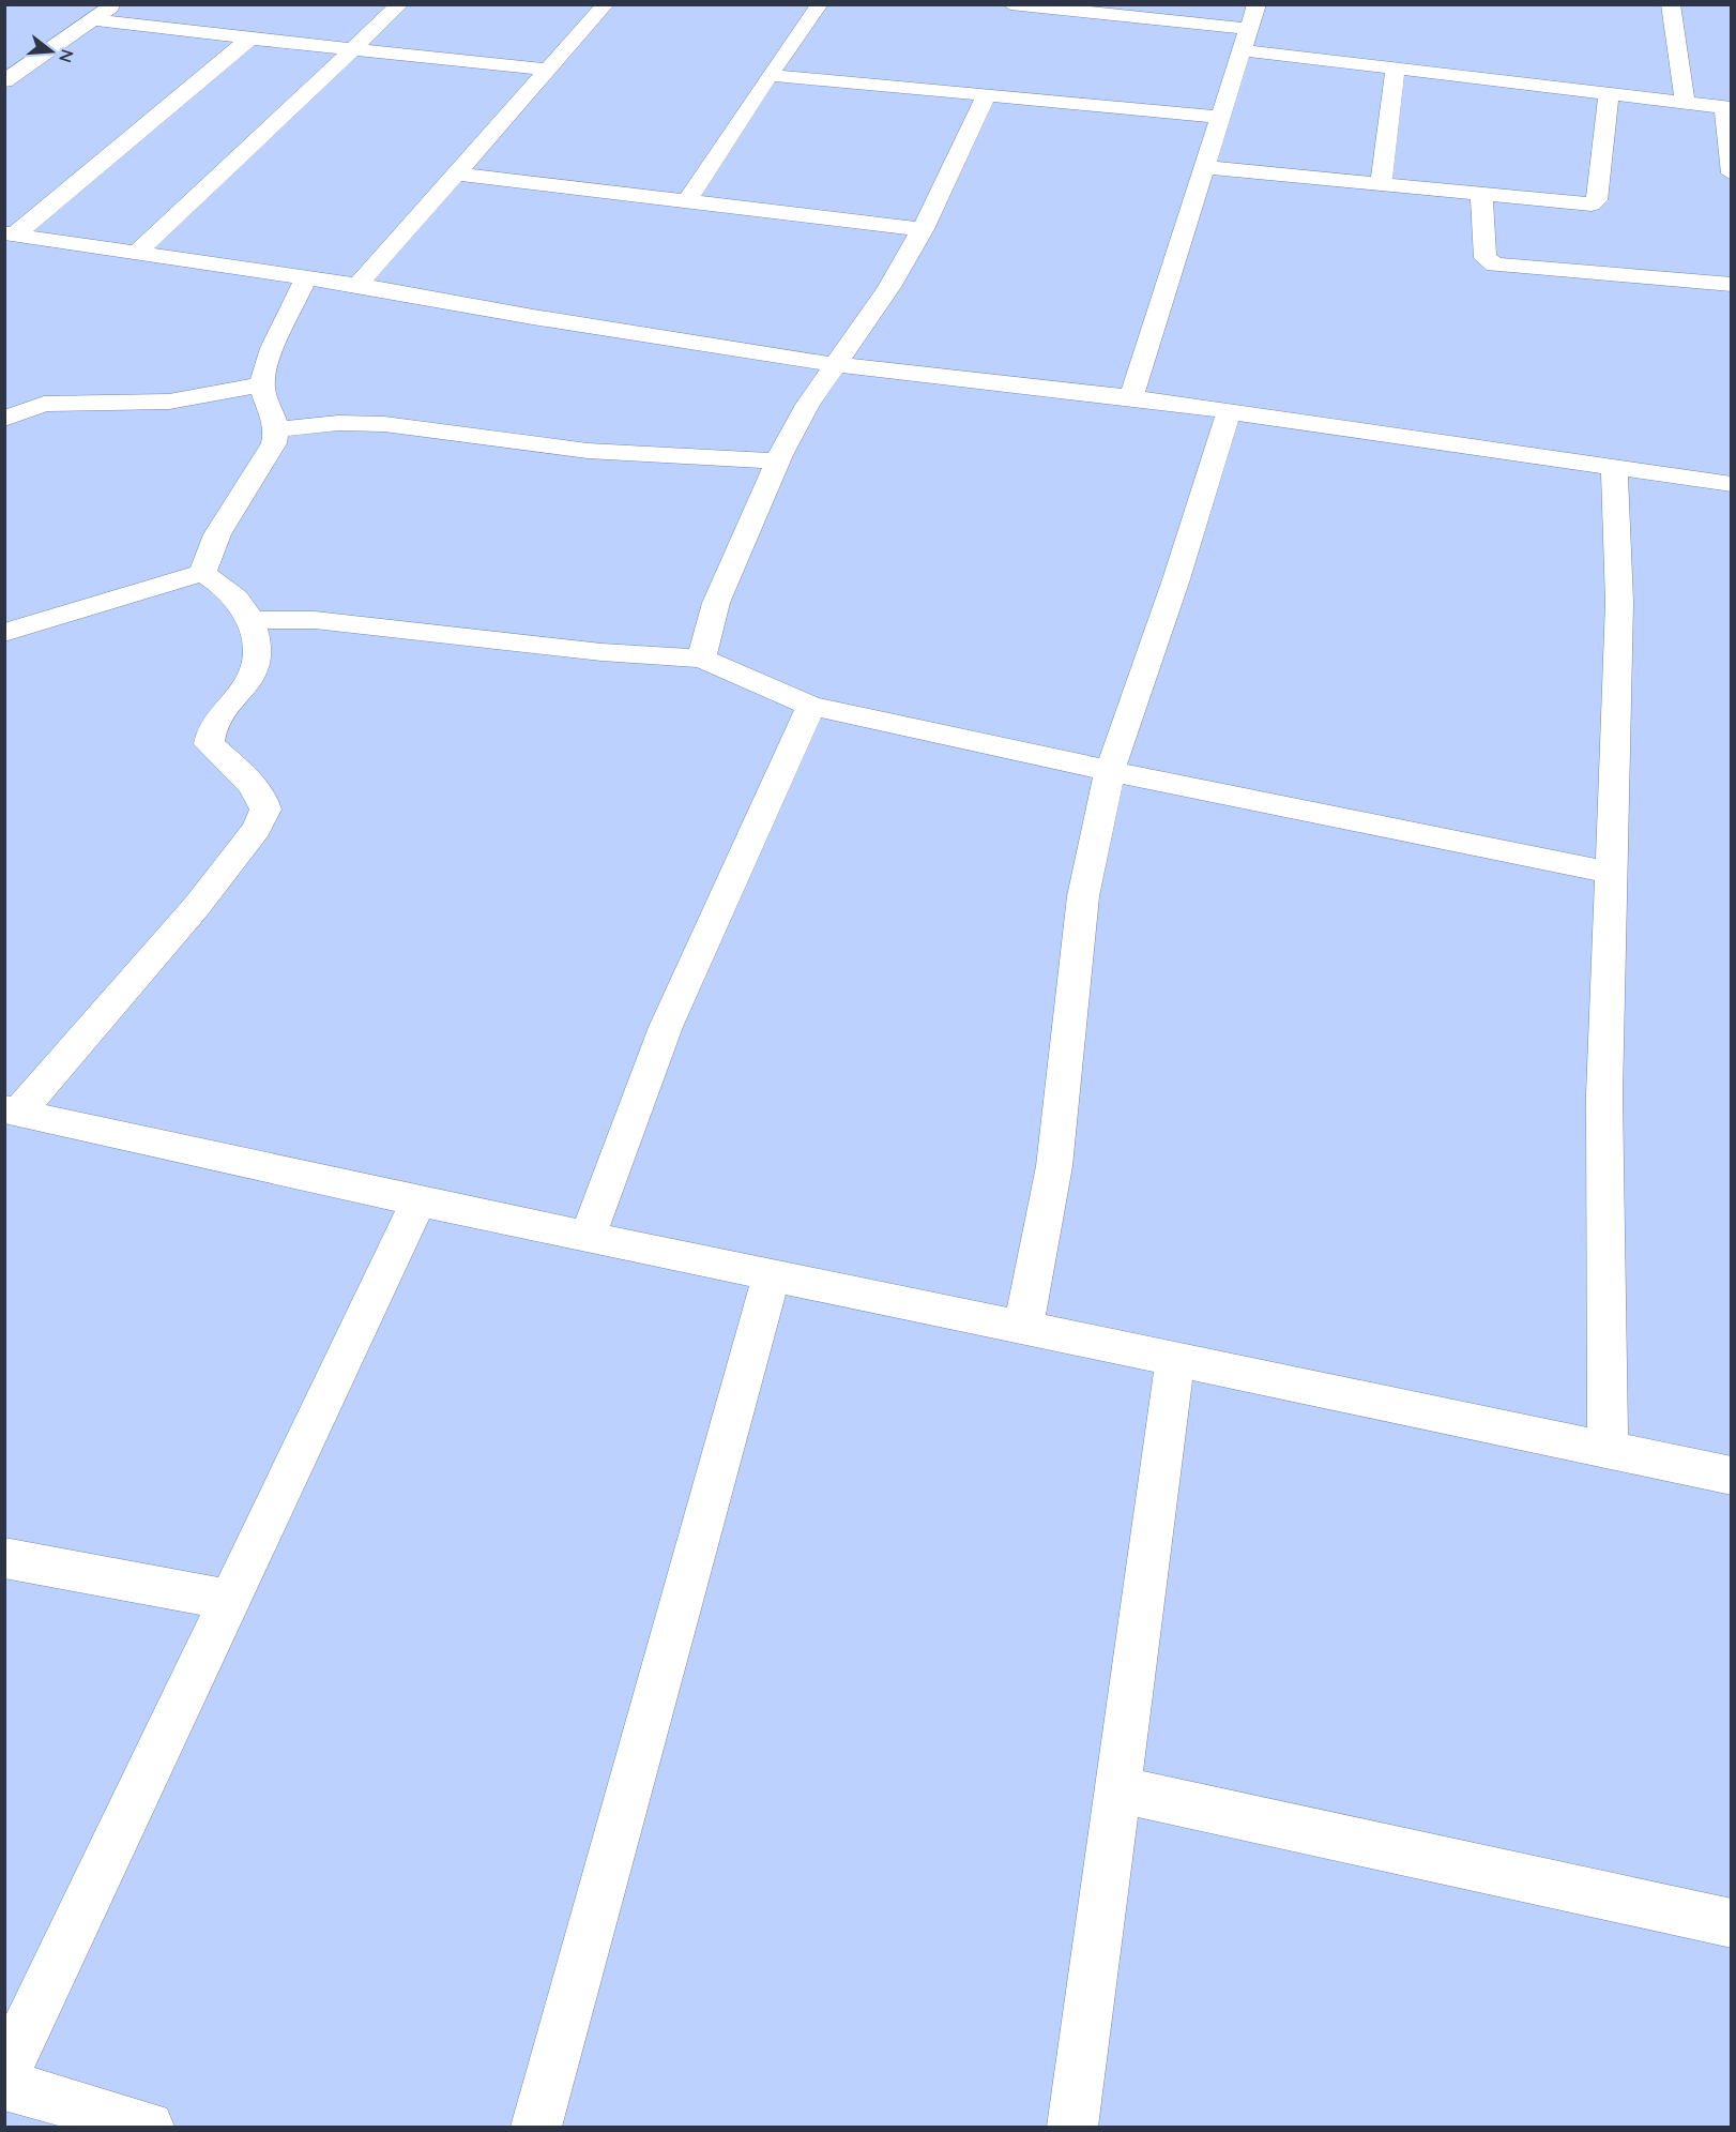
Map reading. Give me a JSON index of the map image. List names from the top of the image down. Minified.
{"north":"right"}
